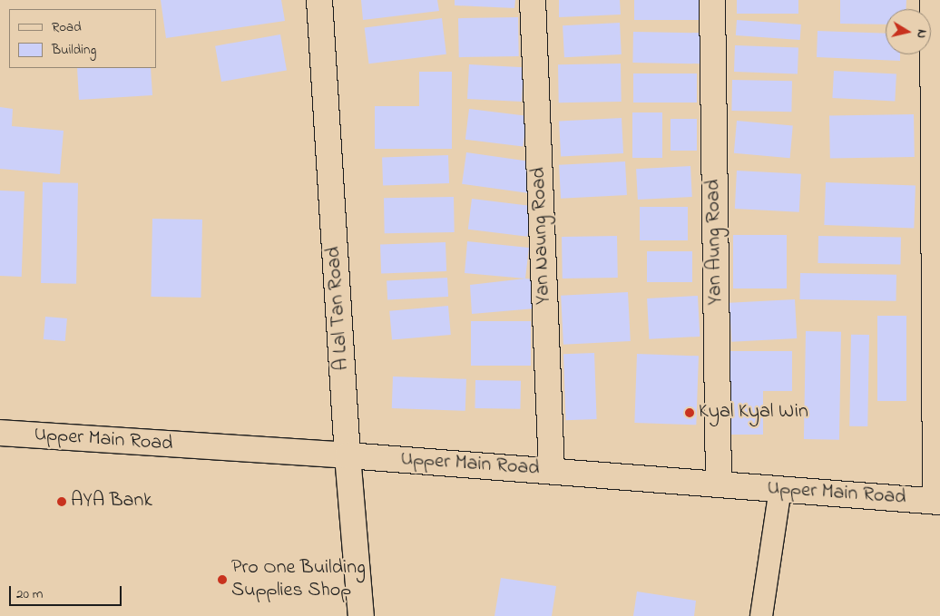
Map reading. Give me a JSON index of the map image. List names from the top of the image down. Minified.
{"streets":{"street":["Yan Naung Road","Yan Aung Road","A Lal Tan Road","Upper Main Road"]},"crossings":[["Yan Naung Road","Upper Main Road"],["Yan Aung Road","Upper Main Road"],["A Lal Tan Road","Upper Main Road"]],"places":["Kyal Kyal Win","AYA Bank","Pro One Building Supplies Shop"],"legend":["Road","Building"],"scale_bar":"20 m","north":"right"}
